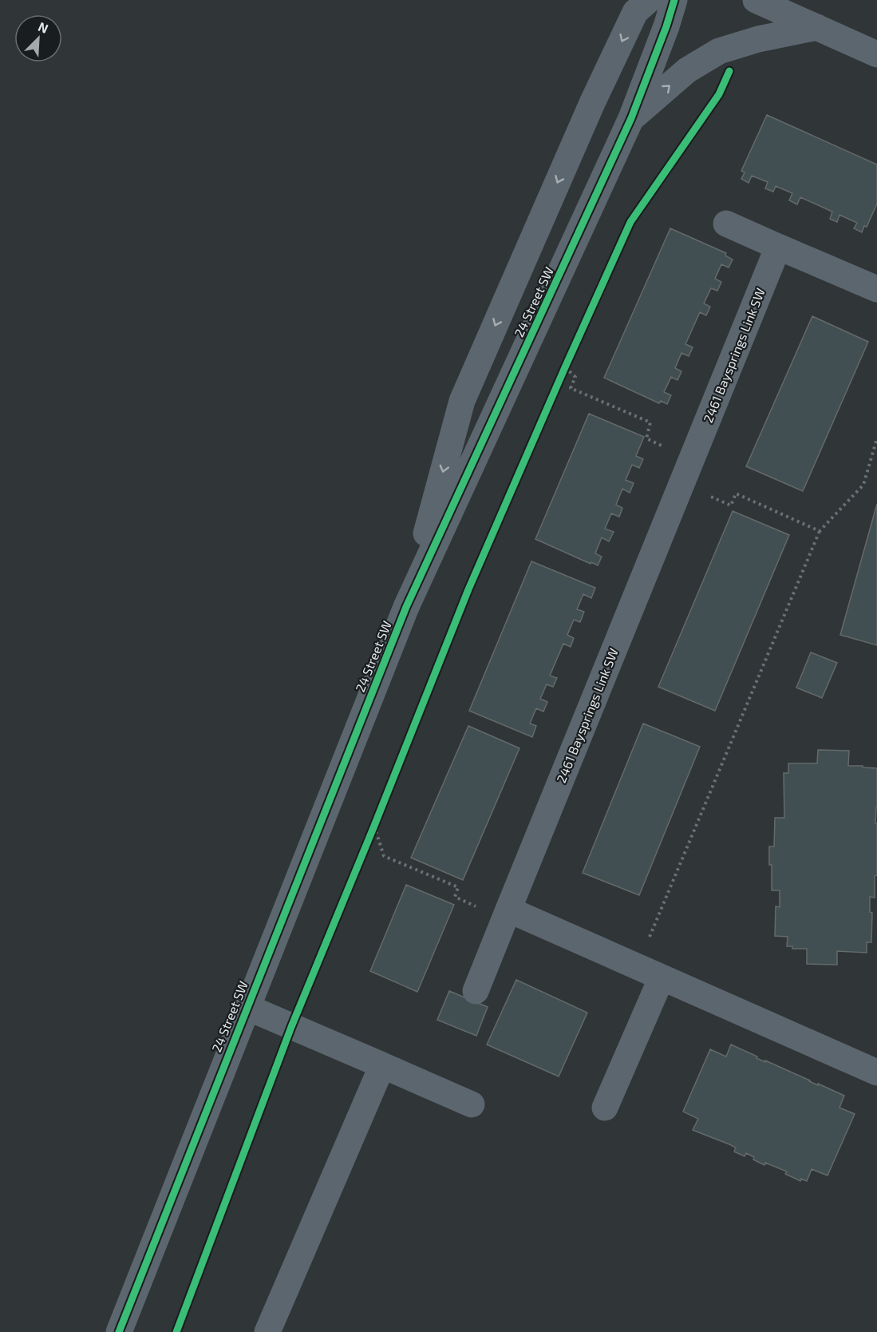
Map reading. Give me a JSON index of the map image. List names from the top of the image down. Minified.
{"streets":{"street":["24 Street SW","2461 Baysprings Link SW"]},"north":"top right"}
